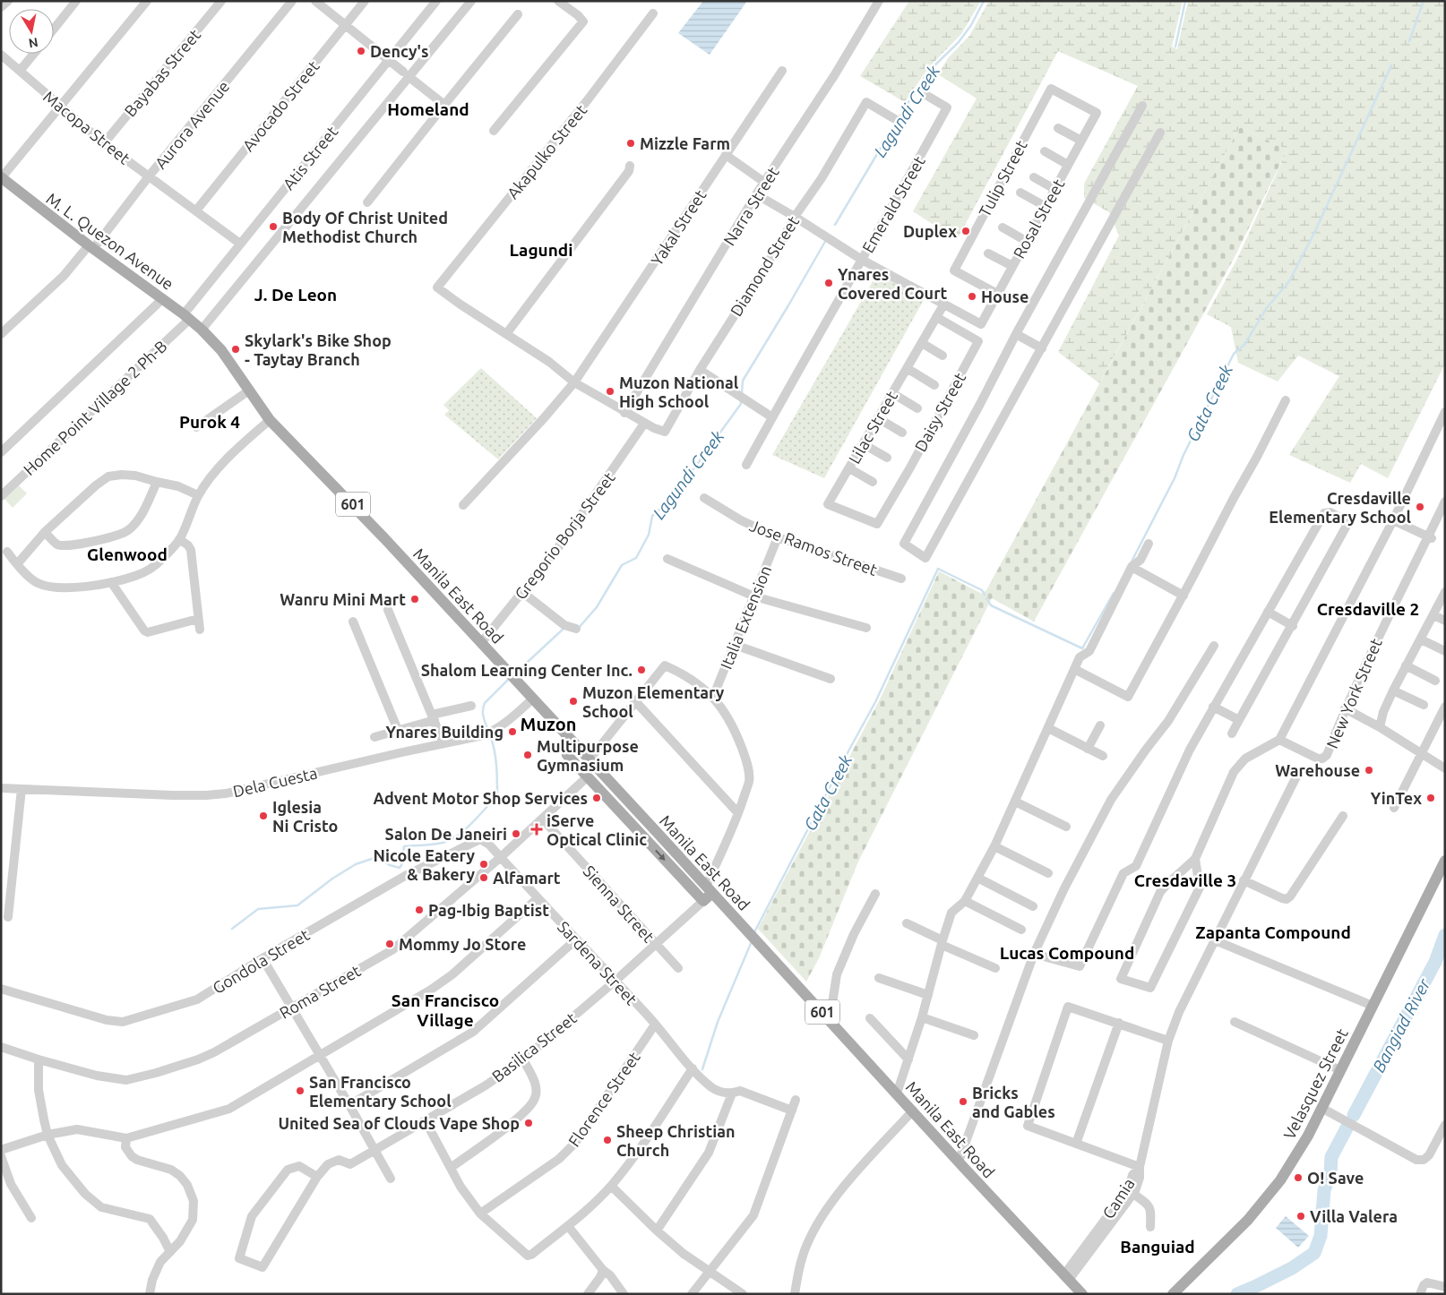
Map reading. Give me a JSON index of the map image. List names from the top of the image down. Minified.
{"streets":{"main road":["M. L. Quezon Avenue","601","Manila East Road","Velasquez Street"],"street":["Bayabas Street","Avocado Street","Aurora Avenue","Macopa Street","Akapulko Street","Atis Street","Tulip Street","Emerald Street","Narra Street","Rosal Street","Yakal Street","Diamond Street","Home Point Village 2 Ph-B","Daisy Street","Lilac Street","Gregorio Borja Street","Jose Ramos Street","Italia Extension","New York Street","Dela Cuesta","Sienna Street","Gondola Street","Sardena Street","Roma Street","Basilica Street","Florence Street","Camia"]},"crossings":[["Bayabas Street","Macopa Street"],["Avocado Street","Macopa Street"],["Aurora Avenue","Macopa Street"],["Aurora Avenue","M. L. Quezon Avenue"],["Macopa Street","Atis Street"],["Atis Street","M. L. Quezon Avenue"],["Atis Street","Home Point Village 2 Ph-B"],["Tulip Street","Rosal Street"],["Rosal Street","Lilac Street"],["M. L. Quezon Avenue","Home Point Village 2 Ph-B"],["M. L. Quezon Avenue","Manila East Road"],["Diamond Street","Gregorio Borja Street"],["Daisy Street","Lilac Street"],["Gregorio Borja Street","Manila East Road"],["Jose Ramos Street","Italia Extension"],["Manila East Road","Dela Cuesta"],["Manila East Road","Camia"],["Sienna Street","Roma Street"],["Sienna Street","Basilica Street"],["Gondola Street","Sardena Street"],["Gondola Street","Roma Street"],["Sardena Street","Roma Street"],["Sardena Street","Basilica Street"],["Sardena Street","Florence Street"]],"districts":["Homeland","Lagundi","J. De Leon","Purok 4","Glenwood","Cresdaville 2","Muzon","Cresdaville 3","Zapanta Compound","Lucas Compound","San Francisco Village","Banguiad"],"water":["Lagundi Creek","Gata Creek","Bangiad River"],"places":{"other":["Dency's","Mizzle Farm","Body Of Christ United Methodist Church","Duplex","Ynares Covered Court","House","Skylark's Bike Shop - Taytay Branch","Muzon National High School","Cresdaville Elementary School","Wanru Mini Mart","Shalom Learning Center Inc.","Muzon Elementary School","Ynares Building","Multipurpose Gymnasium","Warehouse","Advent Motor Shop Services","YinTex","Iglesia Ni Cristo","Salon De Janeiri","Nicole Eatery & Bakery","Alfamart","Pag-Ibig Baptist","Mommy Jo Store","San Francisco Elementary School","Bricks and Gables","United Sea of Clouds Vape Shop","Sheep Christian Church","O! Save","Villa Valera"],"health":["iServe Optical Clinic"]},"north":"bottom"}
